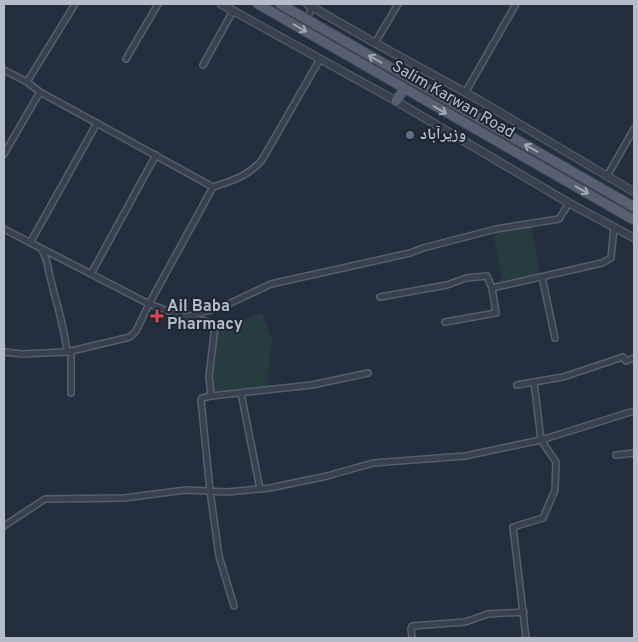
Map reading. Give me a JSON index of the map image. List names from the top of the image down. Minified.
{"streets":{"main road":["Salim Karwan Road"]},"places":{"other":["وزیرآباد"],"health":["Ail Baba Pharmacy"]}}
